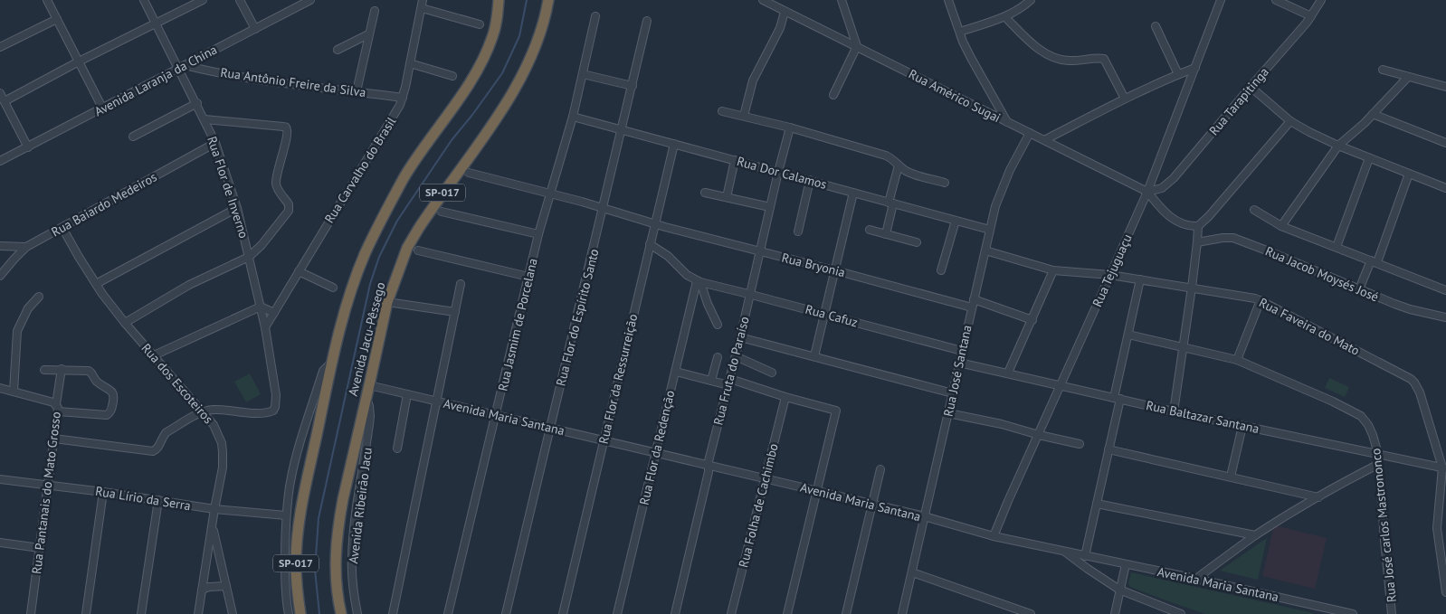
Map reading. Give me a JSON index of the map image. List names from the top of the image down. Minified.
{"streets":{"highway":["SP-017","Avenida Jacu-Pêssego"],"street":["Avenida Laranja da China","Rua Antônio Freire da Silva","Rua Américo Sugai","Rua Tarapitinga","Rua Carvalho do Brasil","Rua Dor Calamos","Rua Flor de Inverno","Rua Baiardo Medeiros","Rua Bryonia","Rua Tejuguaçu","Rua Jacob Moysés José","Rua Cafuz","Rua Flor do Espírito Santo","Rua Jasmim de Porcelana","Rua Faveira do Mato","Rua Fruta do Paraíso","Rua José Santana","Rua Flor da Ressurreição","Rua dos Escoteiros","Avenida Maria Santana","Rua Baltazar Santana","Rua Flor da Redenção","Rua Pantanais do Mato Grosso","Rua Lírio da Serra","Avenida Ribeirão Jacu","Rua Folha de Cachimbo","Rua José carlos Mastrononco"]},"crossings":[["Avenida Laranja da China","Rua Antônio Freire da Silva"],["Avenida Laranja da China","Rua Flor de Inverno"],["Rua Antônio Freire da Silva","Rua Carvalho do Brasil"],["Rua Antônio Freire da Silva","Rua Flor de Inverno"],["Rua Américo Sugai","Rua Tarapitinga"],["Rua Américo Sugai","Rua Tejuguaçu"],["Rua Américo Sugai","Rua José Santana"],["Rua Tarapitinga","Rua Tejuguaçu"],["Rua Carvalho do Brasil","Rua Flor de Inverno"],["Rua Dor Calamos","Rua Flor do Espírito Santo"],["Rua Dor Calamos","Rua Jasmim de Porcelana"],["Rua Dor Calamos","Rua Fruta do Paraíso"],["Rua Dor Calamos","Rua José Santana"],["Rua Dor Calamos","Rua Flor da Ressurreição"],["Rua Flor de Inverno","Rua Baiardo Medeiros"],["Rua Flor de Inverno","Rua dos Escoteiros"],["Rua Baiardo Medeiros","Rua dos Escoteiros"],["Rua Bryonia","Rua Flor do Espírito Santo"],["Rua Bryonia","Rua Jasmim de Porcelana"],["Rua Bryonia","Rua Fruta do Paraíso"],["Rua Bryonia","Rua José Santana"],["Rua Bryonia","Rua Flor da Ressurreição"],["Rua Tejuguaçu","Rua Faveira do Mato"],["Rua Tejuguaçu","Avenida Maria Santana"],["Rua Tejuguaçu","Rua Baltazar Santana"],["Rua Cafuz","Rua Fruta do Paraíso"],["Rua Cafuz","Rua José Santana"],["Rua Cafuz","Rua Flor da Redenção"],["Rua Flor do Espírito Santo","Avenida Maria Santana"],["Rua Jasmim de Porcelana","Avenida Maria Santana"],["Rua Faveira do Mato","Rua José Santana"],["Rua Faveira do Mato","Rua Baltazar Santana"],["Avenida Jacu-Pêssego","Avenida Maria Santana"],["Avenida Jacu-Pêssego","Avenida Ribeirão Jacu"],["Rua Fruta do Paraíso","Avenida Maria Santana"],["Rua José Santana","Avenida Maria Santana"],["Rua José Santana","Rua Baltazar Santana"],["Rua Flor da Ressurreição","Avenida Maria Santana"],["Rua dos Escoteiros","Rua Lírio da Serra"],["Avenida Maria Santana","Rua Flor da Redenção"],["Avenida Maria Santana","Rua Folha de Cachimbo"],["Rua Baltazar Santana","Rua José carlos Mastrononco"],["Rua Pantanais do Mato Grosso","Rua Lírio da Serra"]]}
